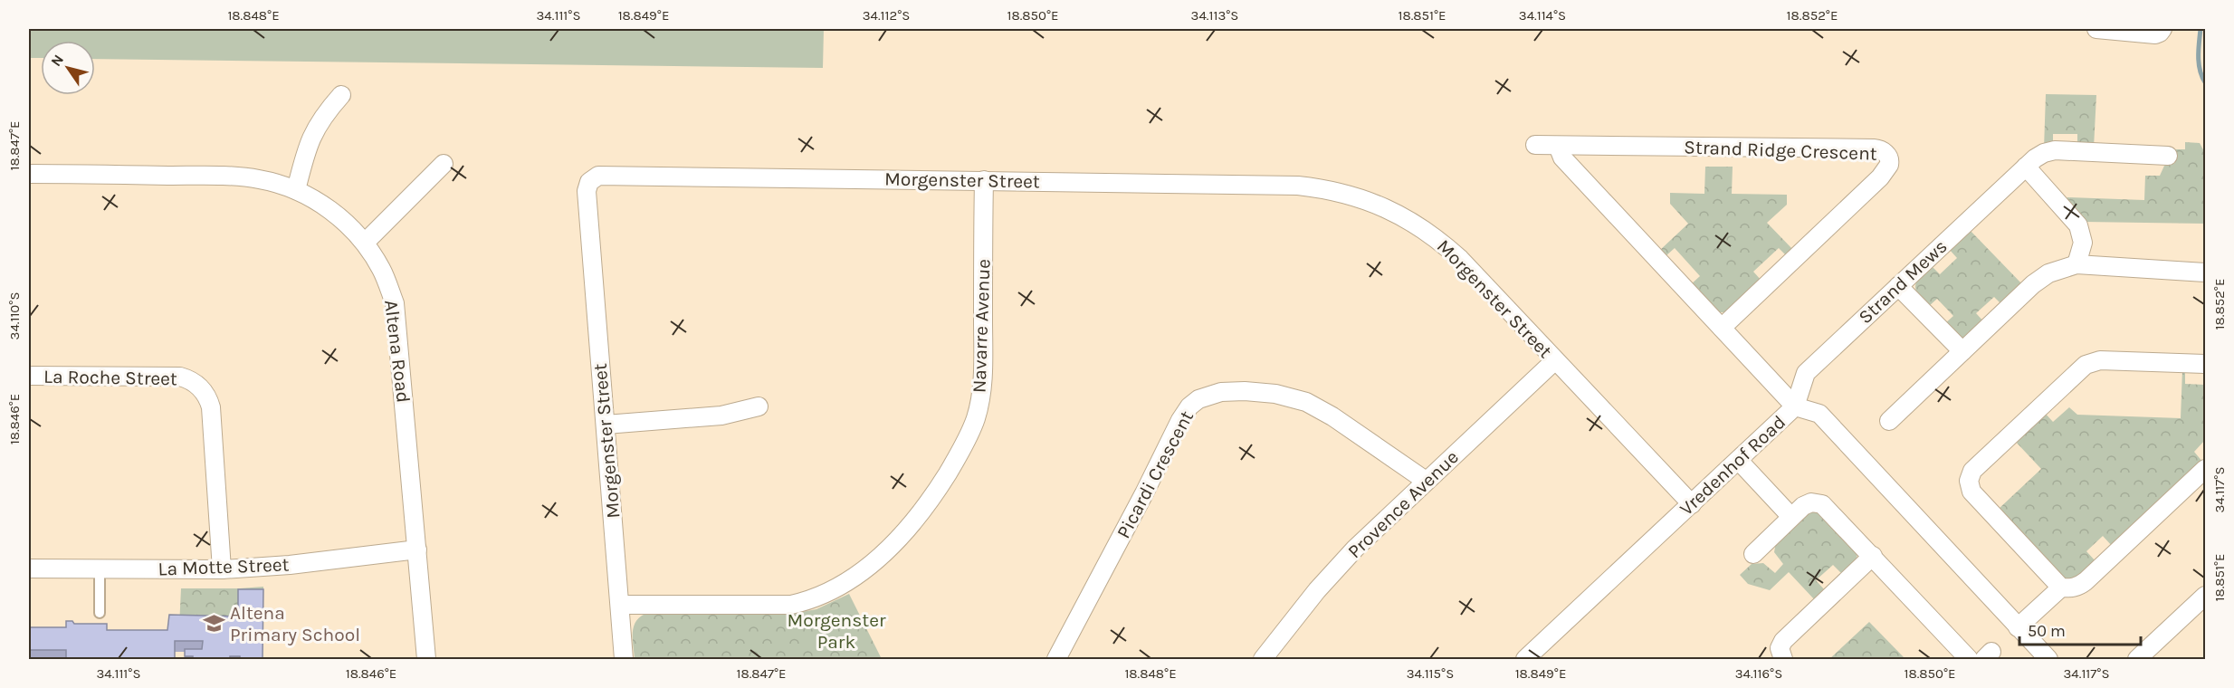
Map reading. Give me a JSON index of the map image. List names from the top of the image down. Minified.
{"streets":{"street":["Strand Ridge Crescent","Morgenster Street","Strand Mews","Navarre Avenue","Altena Road","La Roche Street","Vredenhof Road","Picardi Crescent","Provence Avenue","La Motte Street"]},"crossings":[["Morgenster Street","Navarre Avenue"],["Morgenster Street","Vredenhof Road"],["Morgenster Street","Provence Avenue"],["Strand Mews","Vredenhof Road"],["Altena Road","La Motte Street"],["La Roche Street","La Motte Street"],["Picardi Crescent","Provence Avenue"]],"parks":["Morgenster Park"],"places":{"school or university":["Altena Primary School"]},"scale_bar":"50 m","north":"top left","coordinates":["18.848°E","34.111°S","18.849°E","34.112°S","18.850°E","34.113°S","18.851°E","34.114°S","18.852°E","18.847°E","34.110°S","18.846°E","34.117°S","34.115°S","34.116°S"]}
